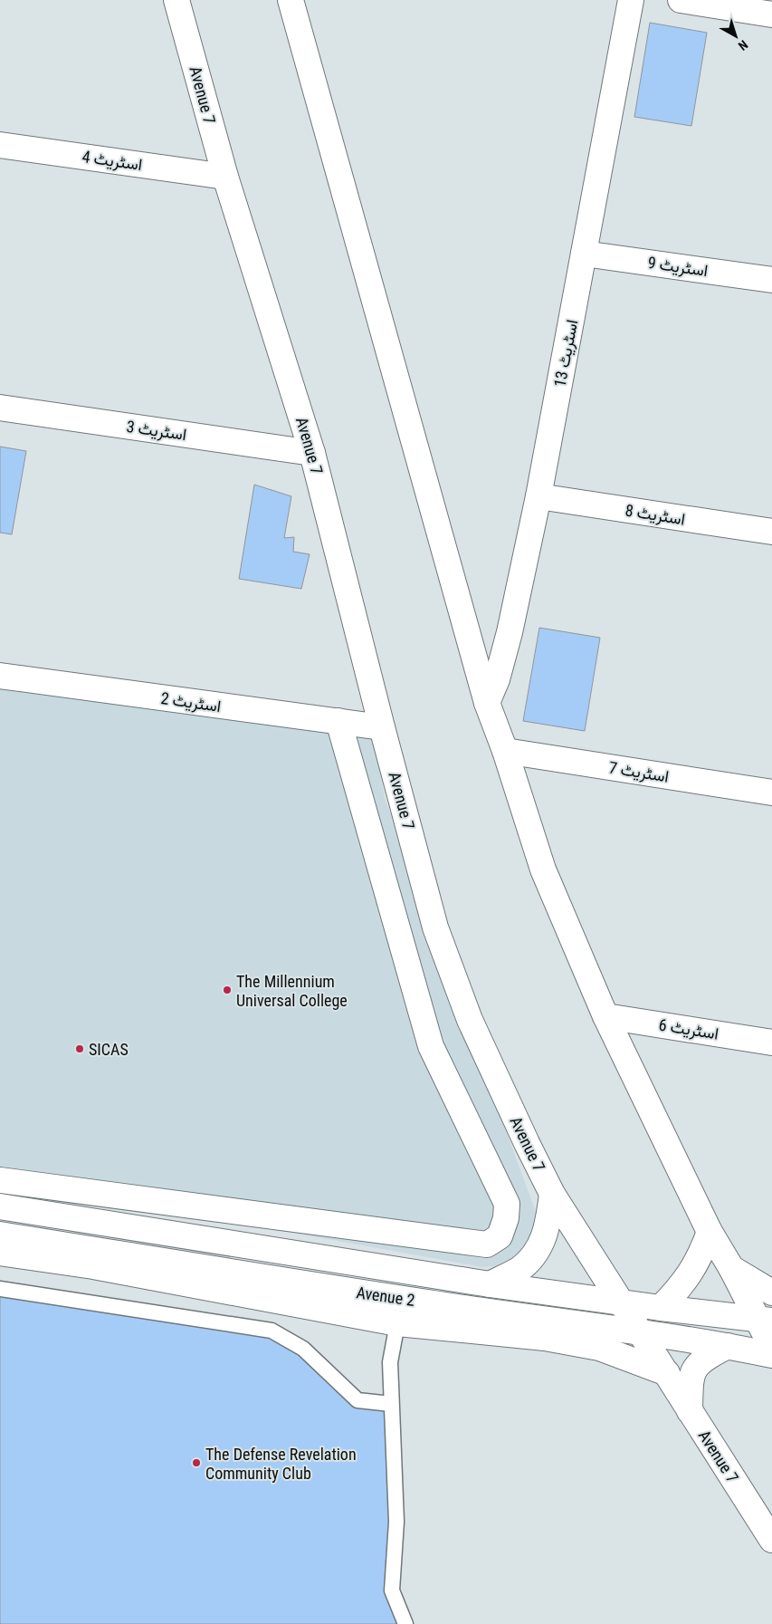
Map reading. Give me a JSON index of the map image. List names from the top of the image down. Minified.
{"streets":{"street":["Avenue 7","اسٹریٹ 4","اسٹریٹ 9","اسٹریٹ 13","اسٹریٹ 3","اسٹریٹ 8","اسٹریٹ 2","اسٹریٹ 7","اسٹریٹ 6","Avenue 2"]},"crossings":[["Avenue 7","اسٹریٹ 4"],["Avenue 7","اسٹریٹ 3"],["Avenue 7","اسٹریٹ 2"],["Avenue 7","Avenue 2"],["اسٹریٹ 9","اسٹریٹ 13"],["اسٹریٹ 13","اسٹریٹ 8"]],"places":["The Millennium Universal College","SICAS","The Defense Revelation Community Club"],"north":"bottom right"}
